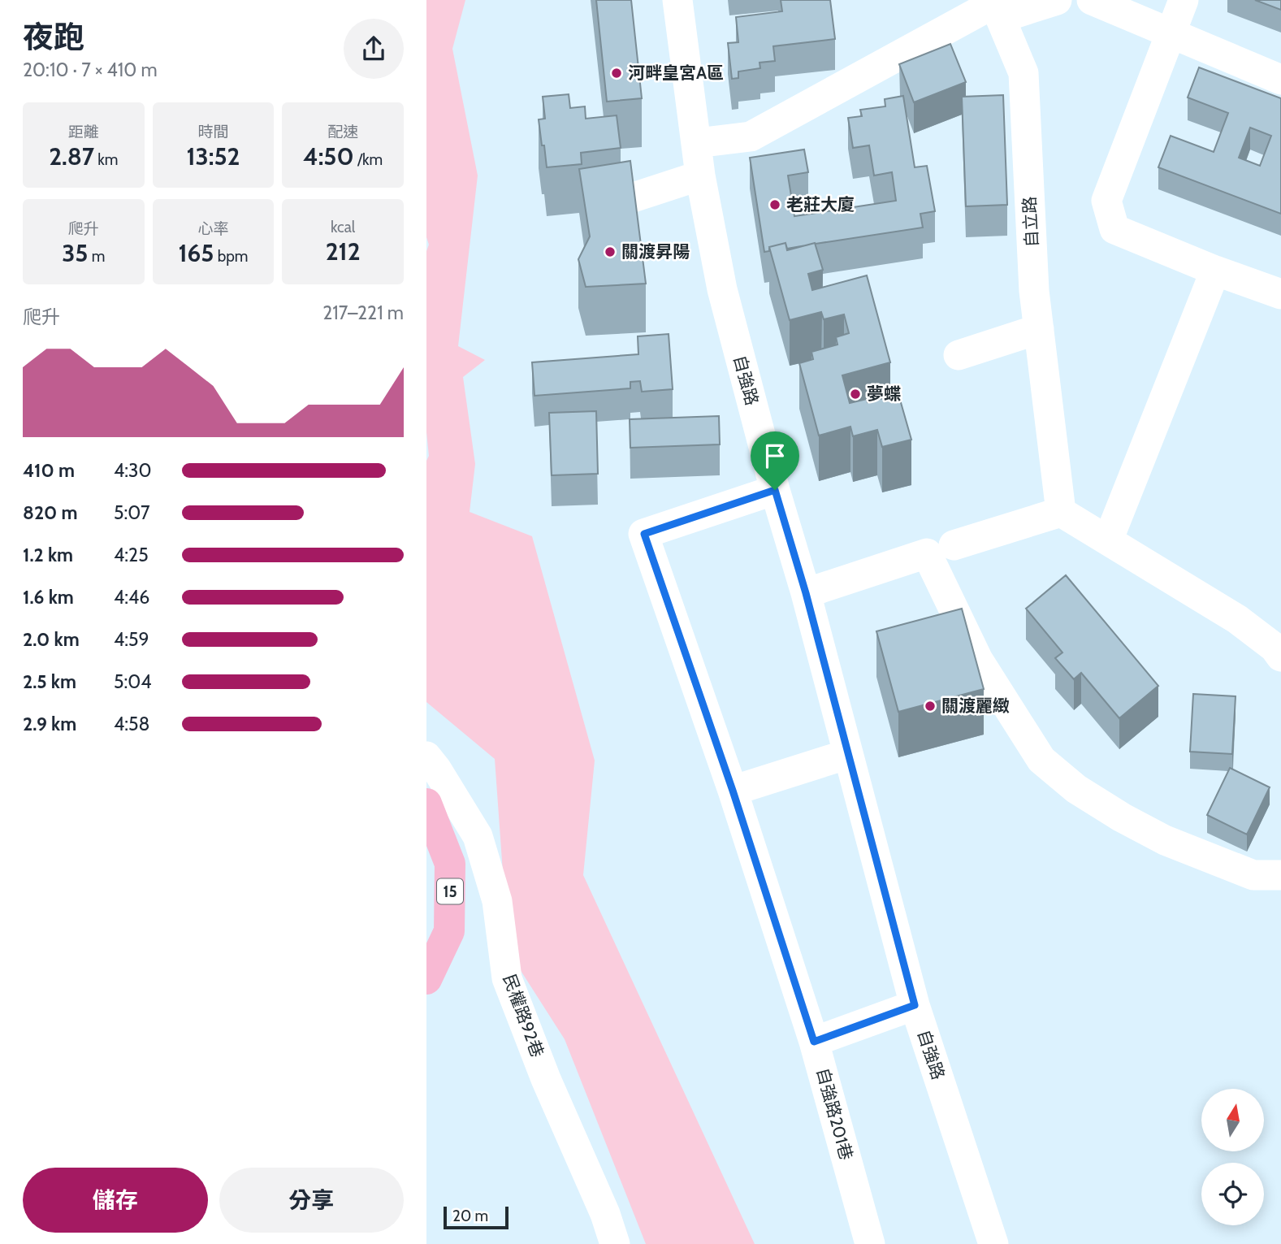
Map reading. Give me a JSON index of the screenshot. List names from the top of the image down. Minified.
{"streets":{"main road":["15"],"street":["自立路","自強路","民權路92巷","自強路201巷"]},"crossings":[["自強路","自強路201巷"]],"places":["河畔皇宮A區","老莊大廈","關渡昇陽","夢蝶","關渡麗緻"],"scale_bar":"20 m","north":"top","page":{"heading":["夜跑","20:10 · 7 × 410 m"],"stats":[["距離","2.87 km"],["時間","13:52"],["配速","4:50 /km"],["爬升","35 m"],["心率","165 bpm"],["kcal","212"]],"chart":["爬升","217–221 m"],"list":[{"name":"410 m","note":"4:30"},{"name":"820 m","note":"5:07"},{"name":"1.2 km","note":"4:25"},{"name":"1.6 km","note":"4:46"},{"name":"2.0 km","note":"4:59"},{"name":"2.5 km","note":"5:04"},{"name":"2.9 km","note":"4:58"}],"buttons":["儲存","分享"],"scale":"20 m"}}
